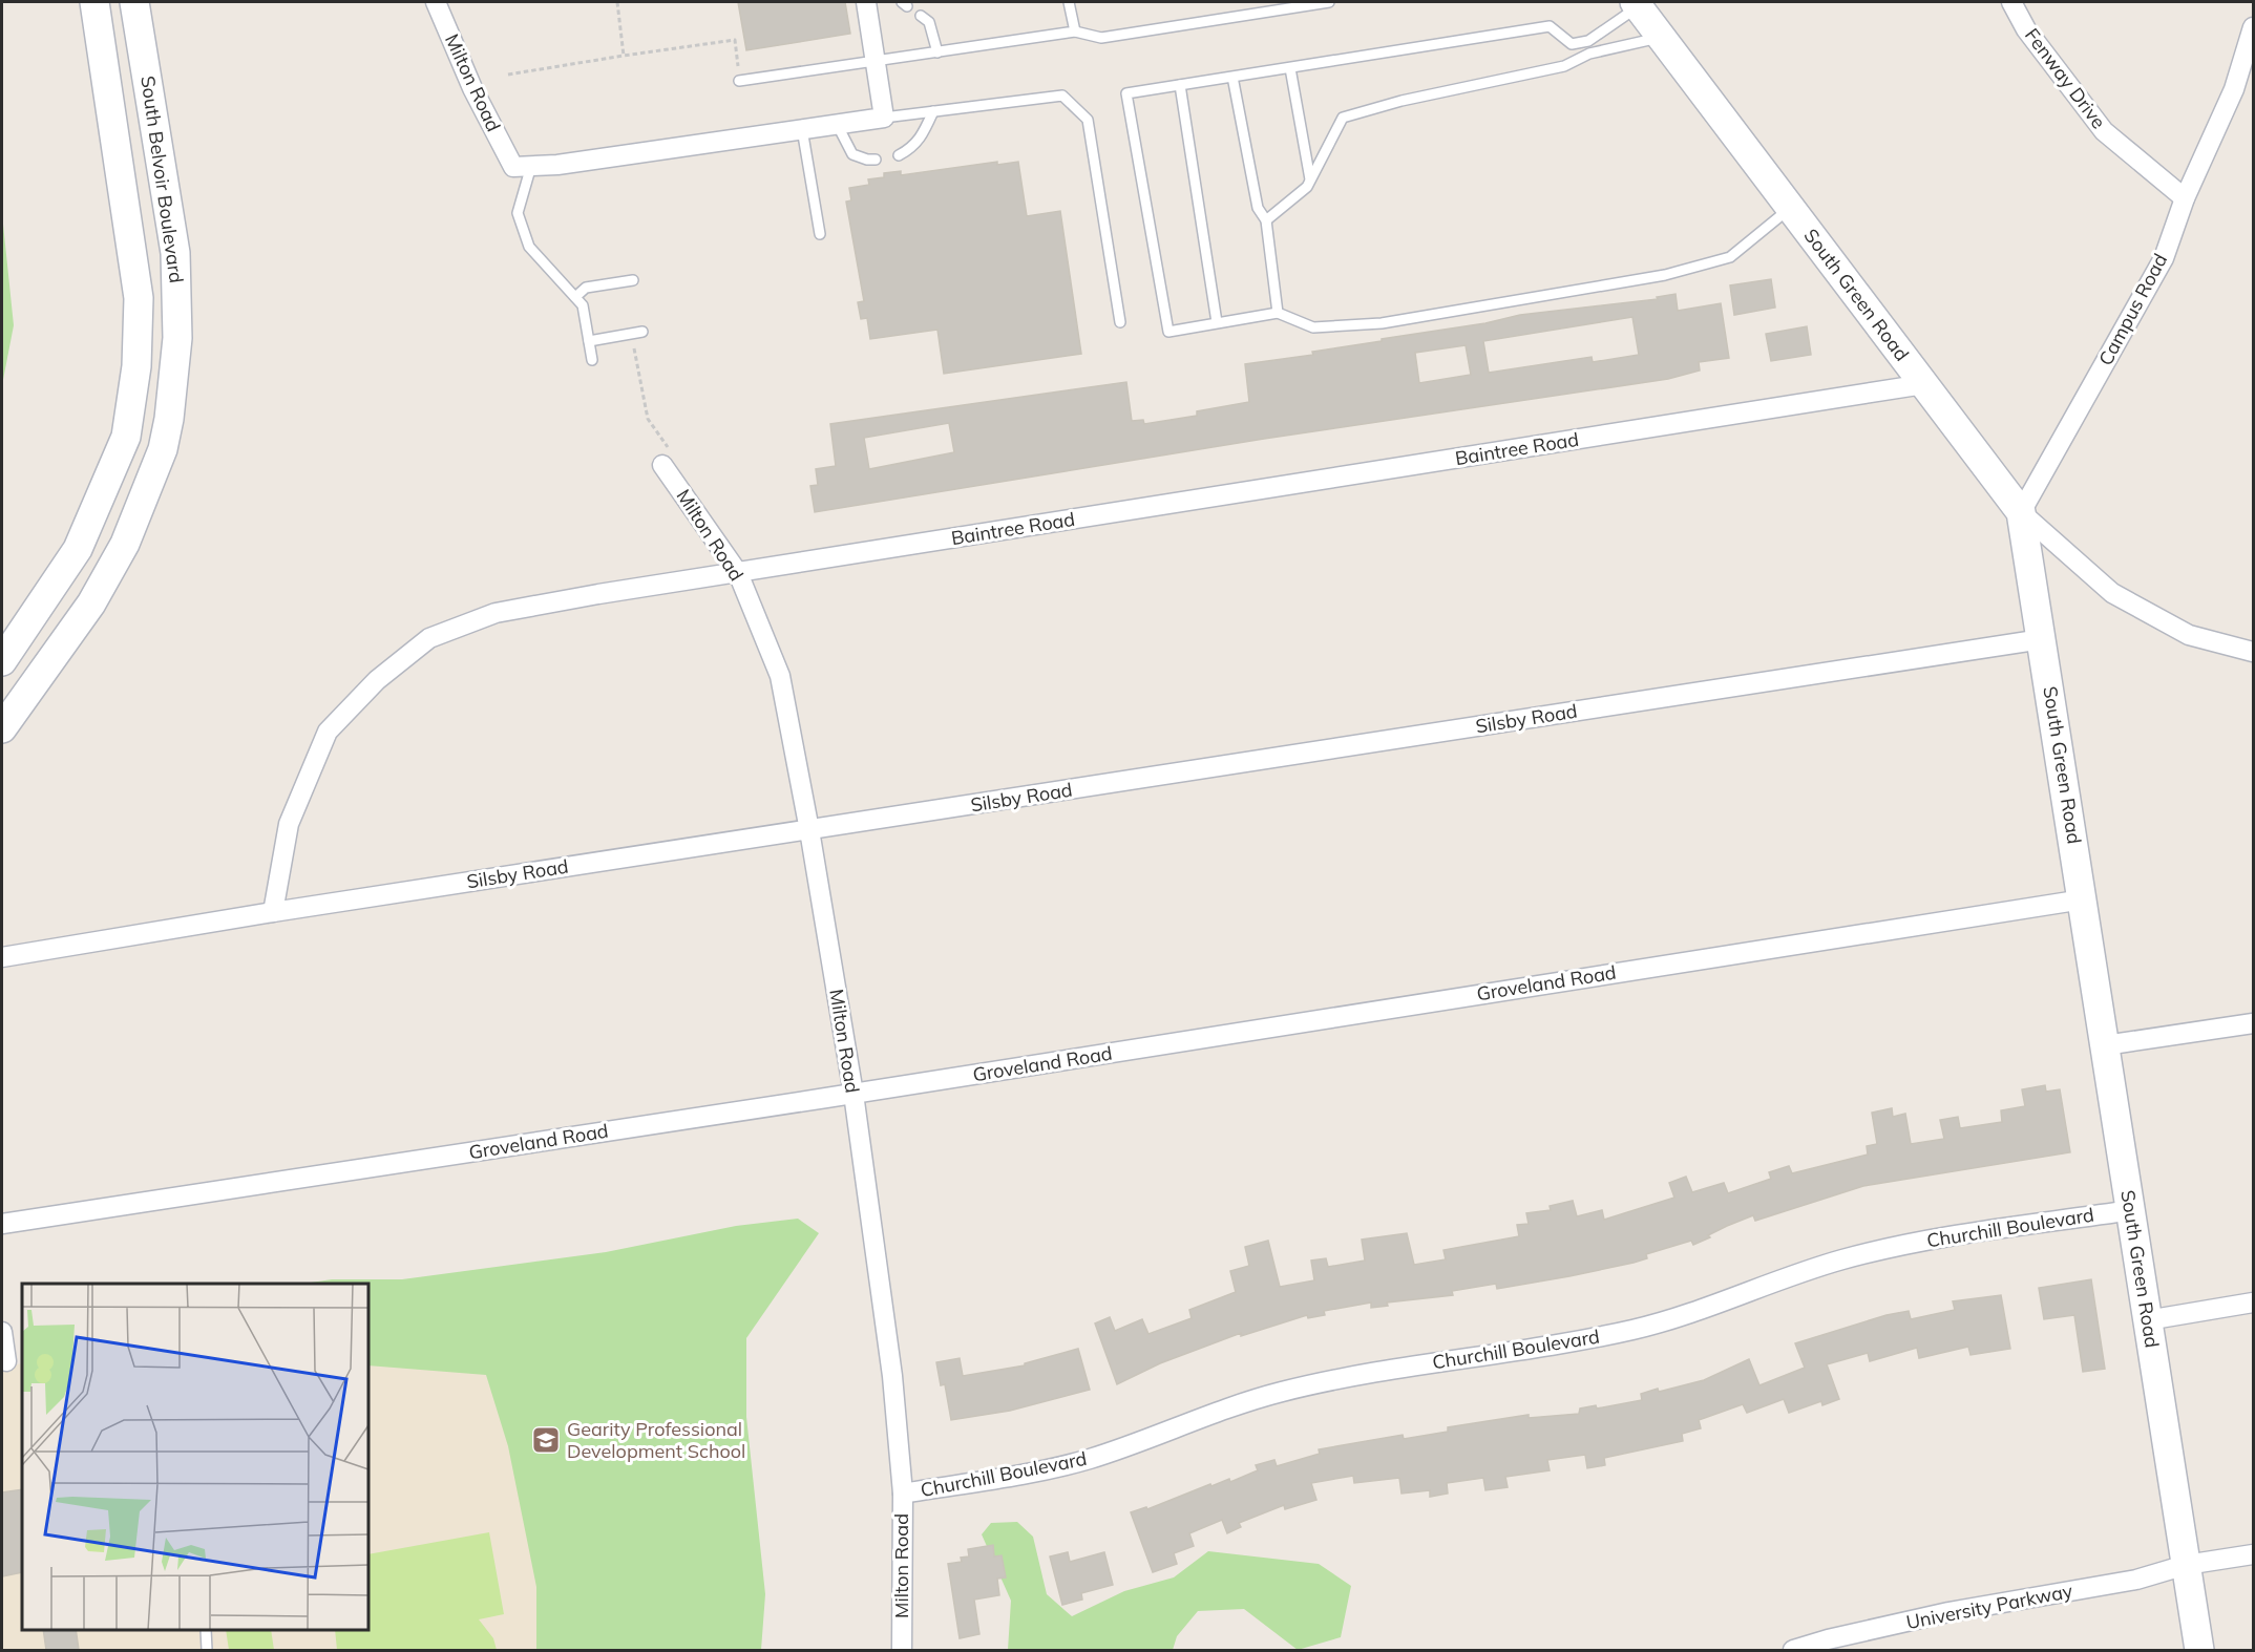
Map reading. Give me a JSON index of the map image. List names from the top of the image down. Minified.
{"streets":{"main road":["South Belvoir Boulevard","South Green Road"],"street":["Fenway Drive","Milton Road","Campus Road","Baintree Road","Silsby Road","Groveland Road","Churchill Boulevard","University Parkway"]},"crossings":[["Fenway Drive","Campus Road"],["Milton Road","Baintree Road"],["Milton Road","Silsby Road"],["Milton Road","Groveland Road"],["Milton Road","Churchill Boulevard"],["South Green Road","Campus Road"],["South Green Road","Baintree Road"],["South Green Road","Silsby Road"],["South Green Road","Groveland Road"],["South Green Road","Churchill Boulevard"],["South Green Road","University Parkway"],["Baintree Road","Silsby Road"]],"places":{"school or university":["Gearity Professional Development School"]}}
